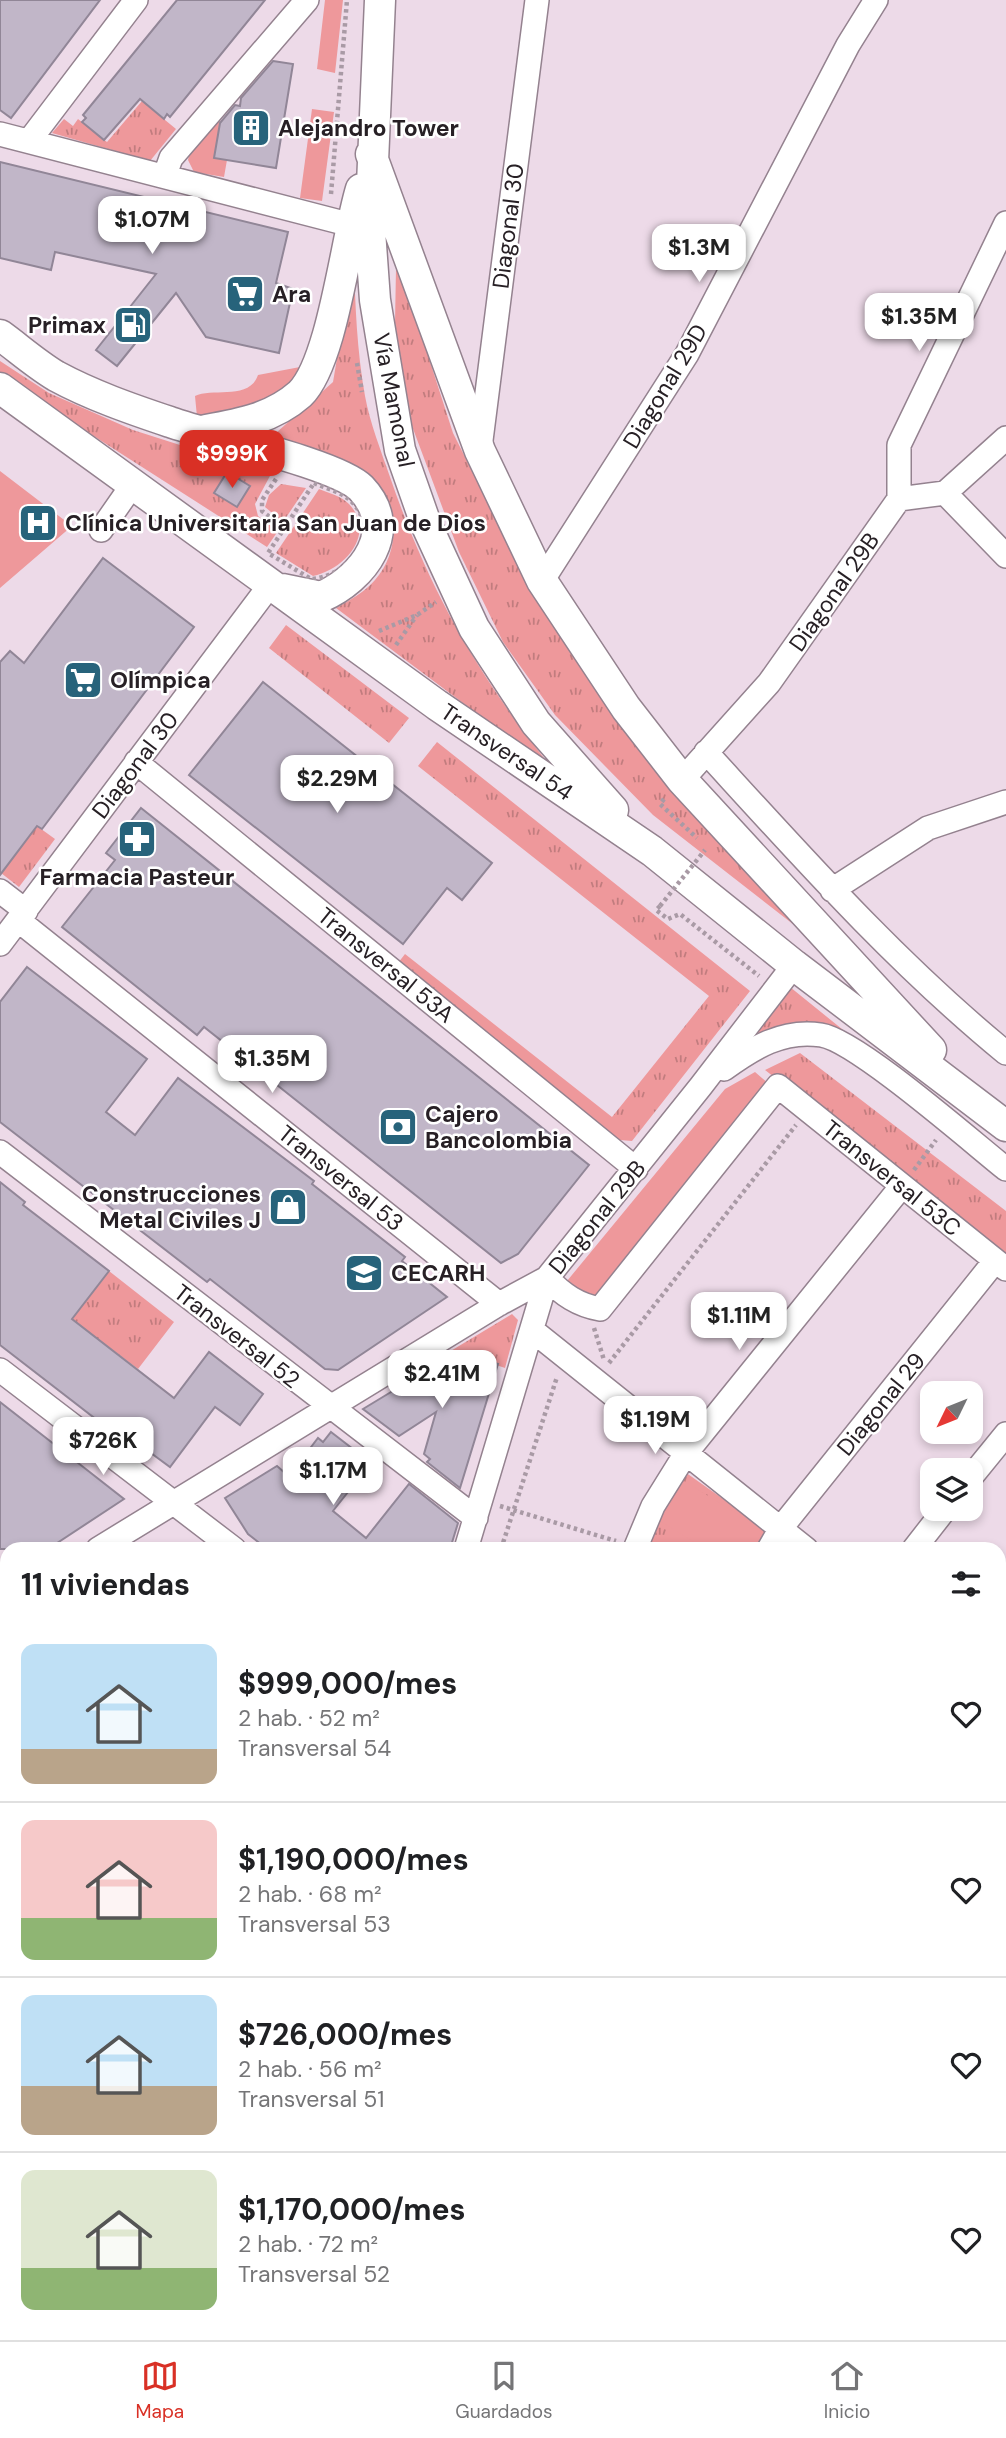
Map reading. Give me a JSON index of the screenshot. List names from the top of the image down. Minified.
{"streets":{"main road":["Vía Mamonal","Transversal 54"],"street":["Diagonal 30","Diagonal 29D","Diagonal 29B","Transversal 53A","Transversal 53","Transversal 53C","Transversal 52","Diagonal 29"]},"crossings":[["Diagonal 30","Transversal 54"],["Diagonal 30","Transversal 53A"],["Diagonal 30","Transversal 53"],["Vía Mamonal","Transversal 54"],["Diagonal 29B","Transversal 54"],["Diagonal 29B","Transversal 53A"],["Diagonal 29B","Transversal 52"],["Transversal 53C","Diagonal 29"]],"places":{"building":["Alejandro Tower"],"supermarket":["Ara","Olímpica"],"fuel station":["Primax"],"hospital":["Clínica Universitaria San Juan de Dios"],"pharmacy":["Farmacia Pasteur"],"bank":["Cajero Bancolombia"],"shop":["Construcciones Metal Civiles J"],"school or university":["CECARH"]},"north":"bottom left","page":{"price":["$1.07M","$1.3M","$1.35M","$999K","$2.29M","$1.35M","$1.11M","$2.41M","$1.19M","$726K","$1.17M"],"heading":"11 viviendas","list":[{"name":"$999,000/mes","note":"2 hab. · 52 m² · Transversal 54"},{"name":"$1,190,000/mes","note":"2 hab. · 68 m² · Transversal 53"},{"name":"$726,000/mes","note":"2 hab. · 56 m² · Transversal 51"},{"name":"$1,170,000/mes","note":"2 hab. · 72 m² · Transversal 52"}],"tabs":["Mapa","Guardados","Inicio"]}}
